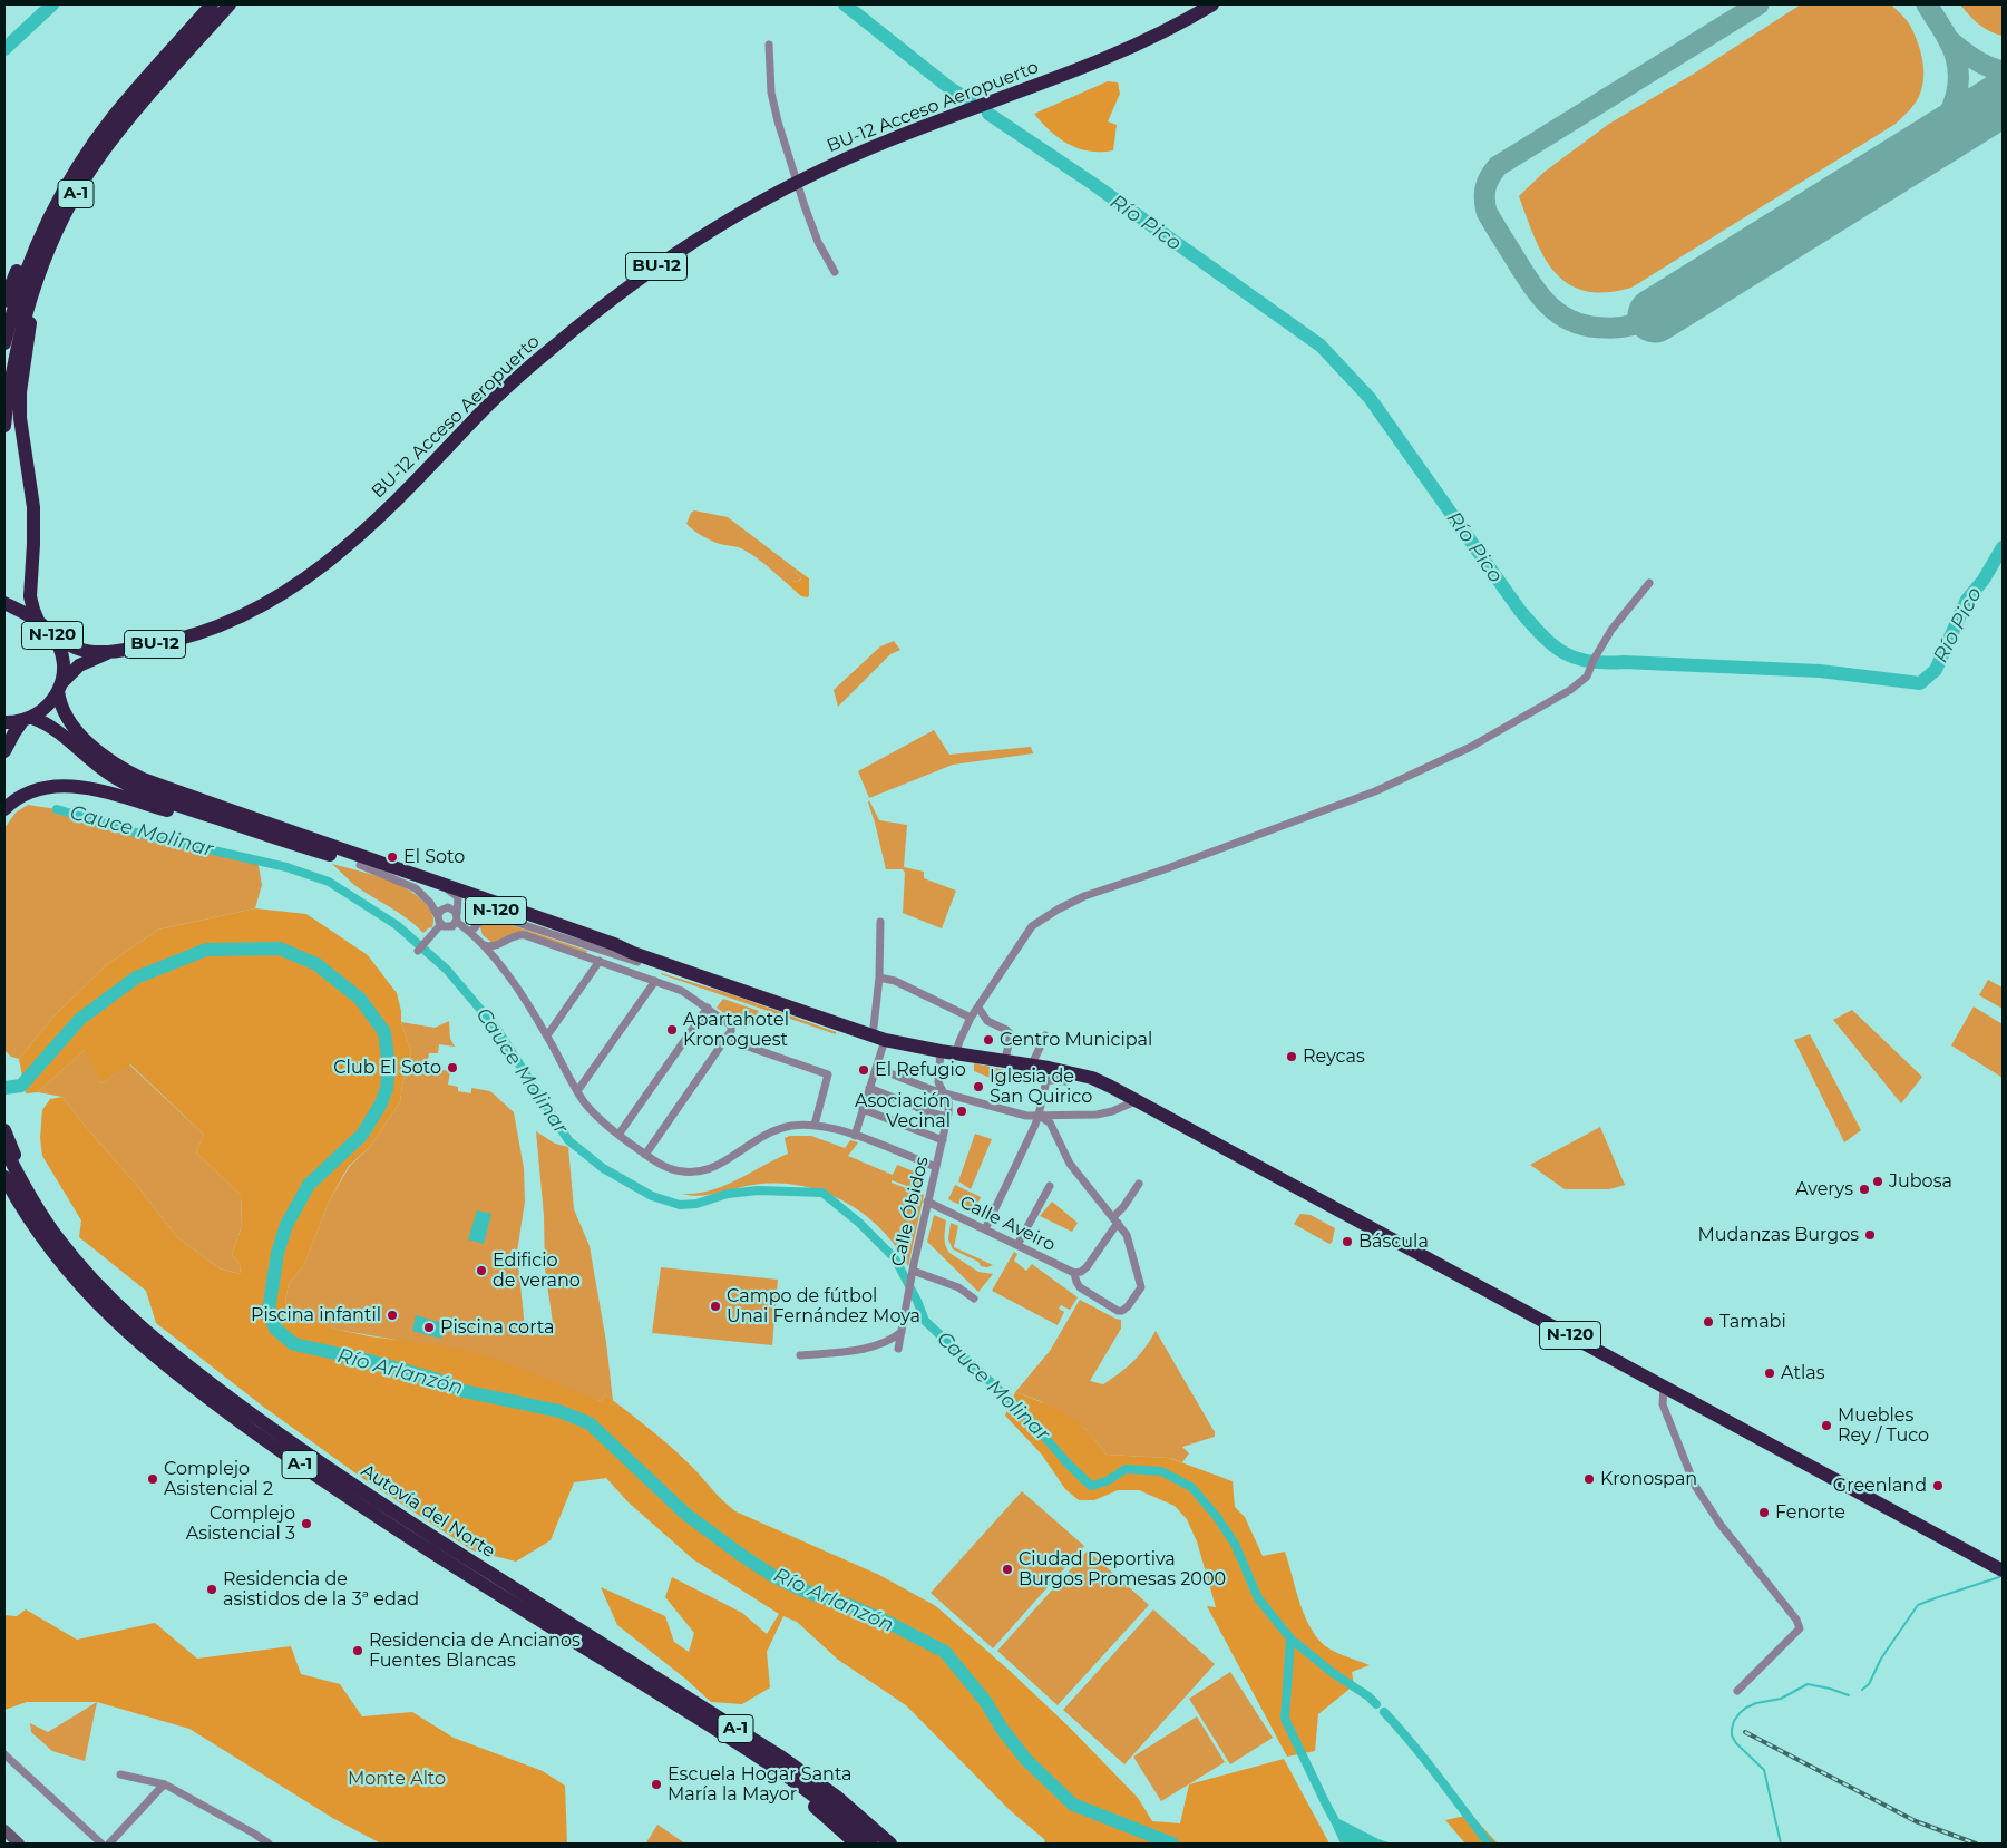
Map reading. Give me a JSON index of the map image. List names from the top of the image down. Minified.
{"streets":{"highway":["BU-12 Acceso Aeropuerto","A-1","BU-12","N-120","Autovía del Norte"],"street":["Calle Óbidos","Calle Aveiro"]},"crossings":[["BU-12 Acceso Aeropuerto","BU-12"],["A-1","Autovía del Norte"],["BU-12","N-120"],["N-120","Calle Óbidos"],["Calle Óbidos","Calle Aveiro"]],"water":["Río Pico","Cauce Molinar","Río Arlanzón"],"parks":["Monte Alto"],"places":["El Soto","Apartahotel Kronoguest","Centro Municipal","Reycas","Club El Soto","El Refugio","Iglesia de San Quirico","Asociación Vecinal","Jubosa","Averys","Mudanzas Burgos","Báscula","Edificio de verano","Campo de fútbol Unai Fernández Moya","Piscina infantil","Tamabi","Piscina corta","Atlas","Muebles Rey / Tuco","Complejo Asistencial 2","Kronospan","Greenland","Fenorte","Complejo Asistencial 3","Ciudad Deportiva Burgos Promesas 2000","Residencia de asistidos de la 3ª edad","Residencia de Ancianos Fuentes Blancas","Escuela Hogar Santa María la Mayor"]}
